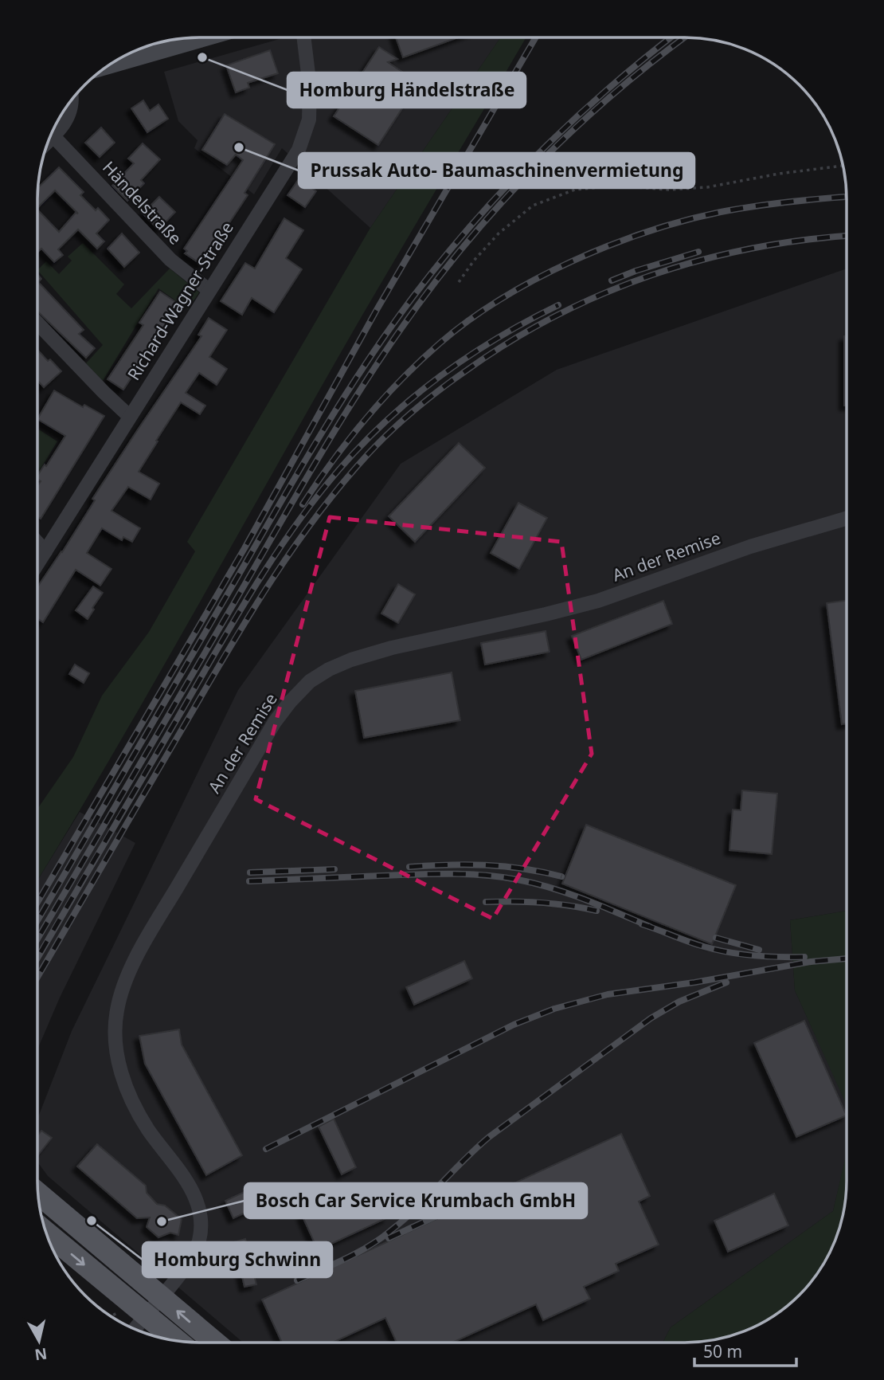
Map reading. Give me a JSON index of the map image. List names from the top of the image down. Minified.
{"streets":{"street":["Händelstraße","Richard-Wagner-Straße","An der Remise"]},"crossings":[["Händelstraße","Richard-Wagner-Straße"]],"places":["Homburg Händelstraße","Prussak Auto- Baumaschinenvermietung","Homburg Schwinn","Bosch Car Service Krumbach GmbH"],"scale_bar":"50 m","north":"bottom"}
